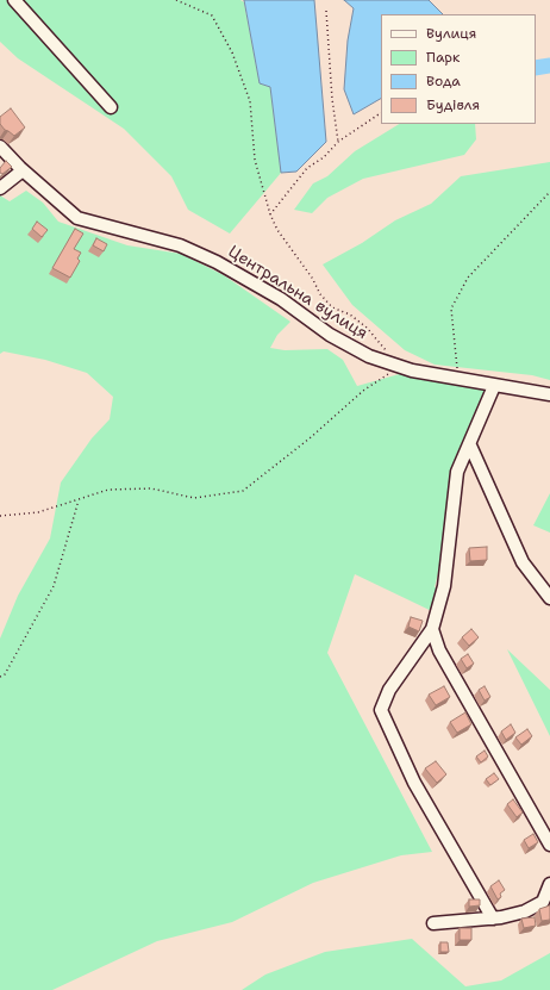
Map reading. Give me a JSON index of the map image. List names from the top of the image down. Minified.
{"streets":{"street":["Центральна вулиця"]},"legend":["Вулиця","Парк","Вода","Будівля"]}
